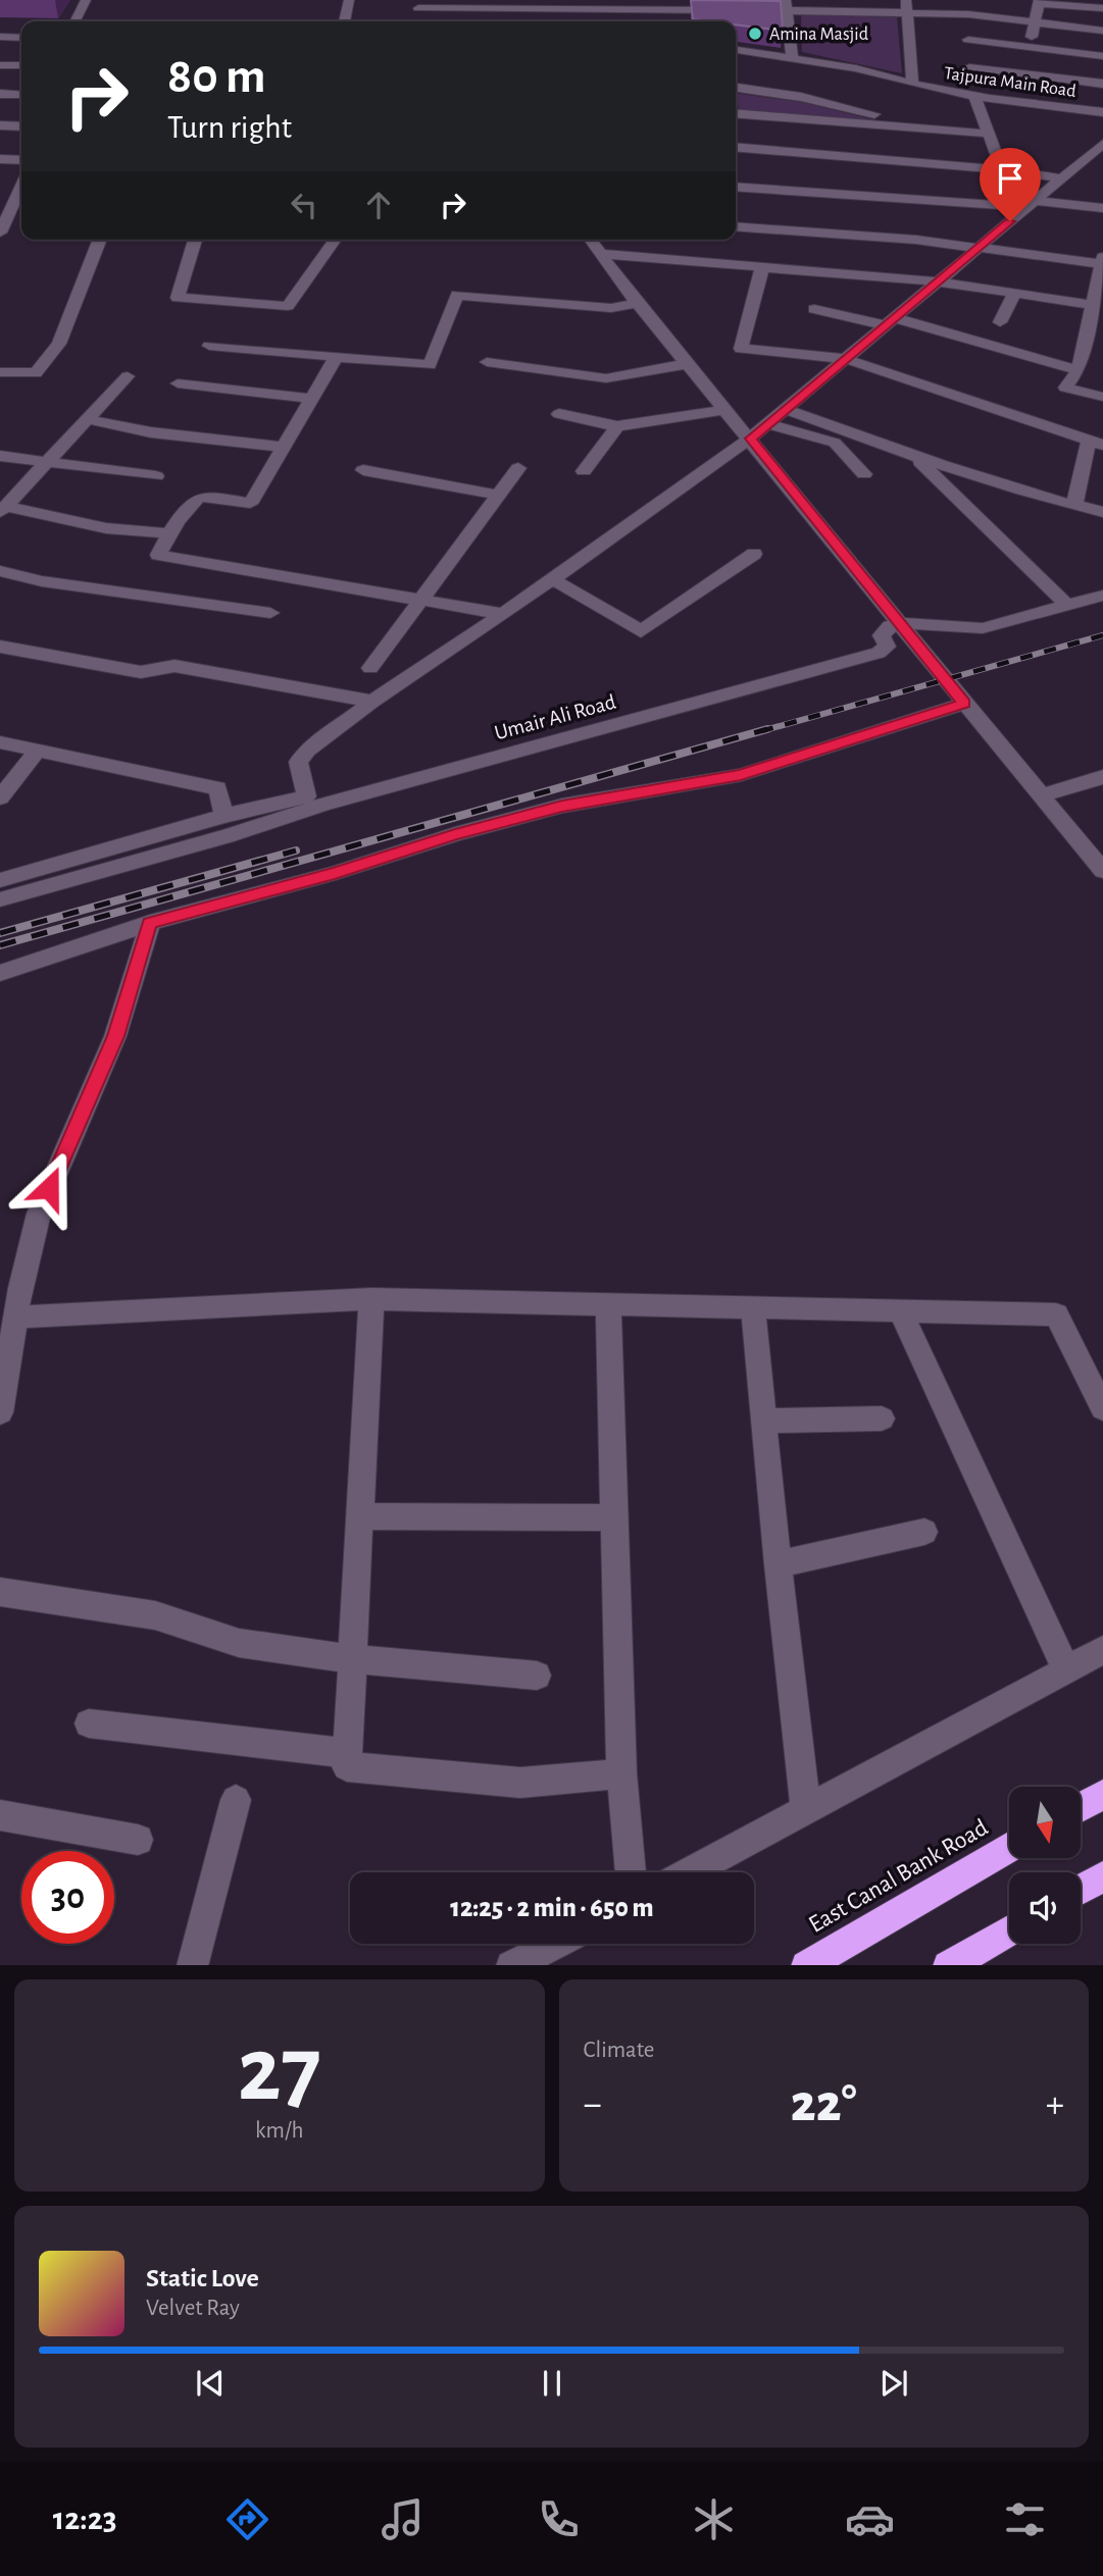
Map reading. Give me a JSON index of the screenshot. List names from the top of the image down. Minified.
{"streets":{"highway":["East Canal Bank Road"],"street":["Tajpura Main Road","Umair Ali Road"]},"places":["Amina Masjid"],"north":"bottom","page":{"turn":["80 m","Turn right"],"limit":"30","trip":"12:25 · 2 min · 650 m","tile":[["27","km/h"],"Climate"],"heat":["−","22°","+"],"song":["Static Love","Velvet Ray"],"tabs":"12:23"}}
